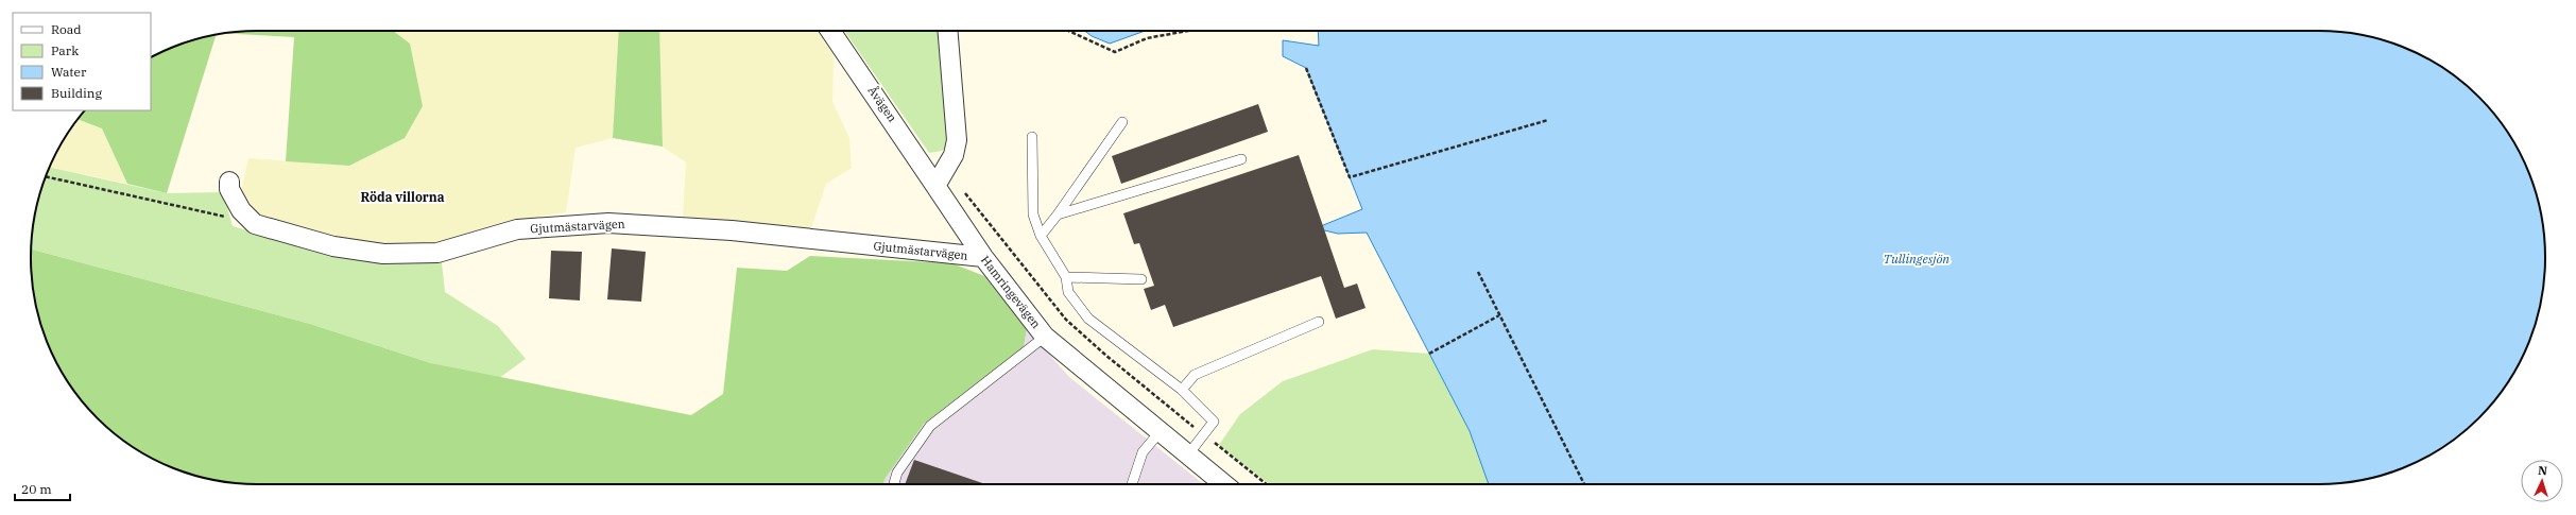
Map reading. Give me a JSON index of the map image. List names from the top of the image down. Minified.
{"streets":{"street":["Åvägen","Gjutmästarvägen","Hamringevägen"]},"crossings":[["Åvägen","Hamringevägen"],["Gjutmästarvägen","Hamringevägen"]],"districts":["Röda villorna"],"water":["Tullingesjön"],"legend":["Road","Park","Water","Building"],"scale_bar":"20 m","north":"top"}
